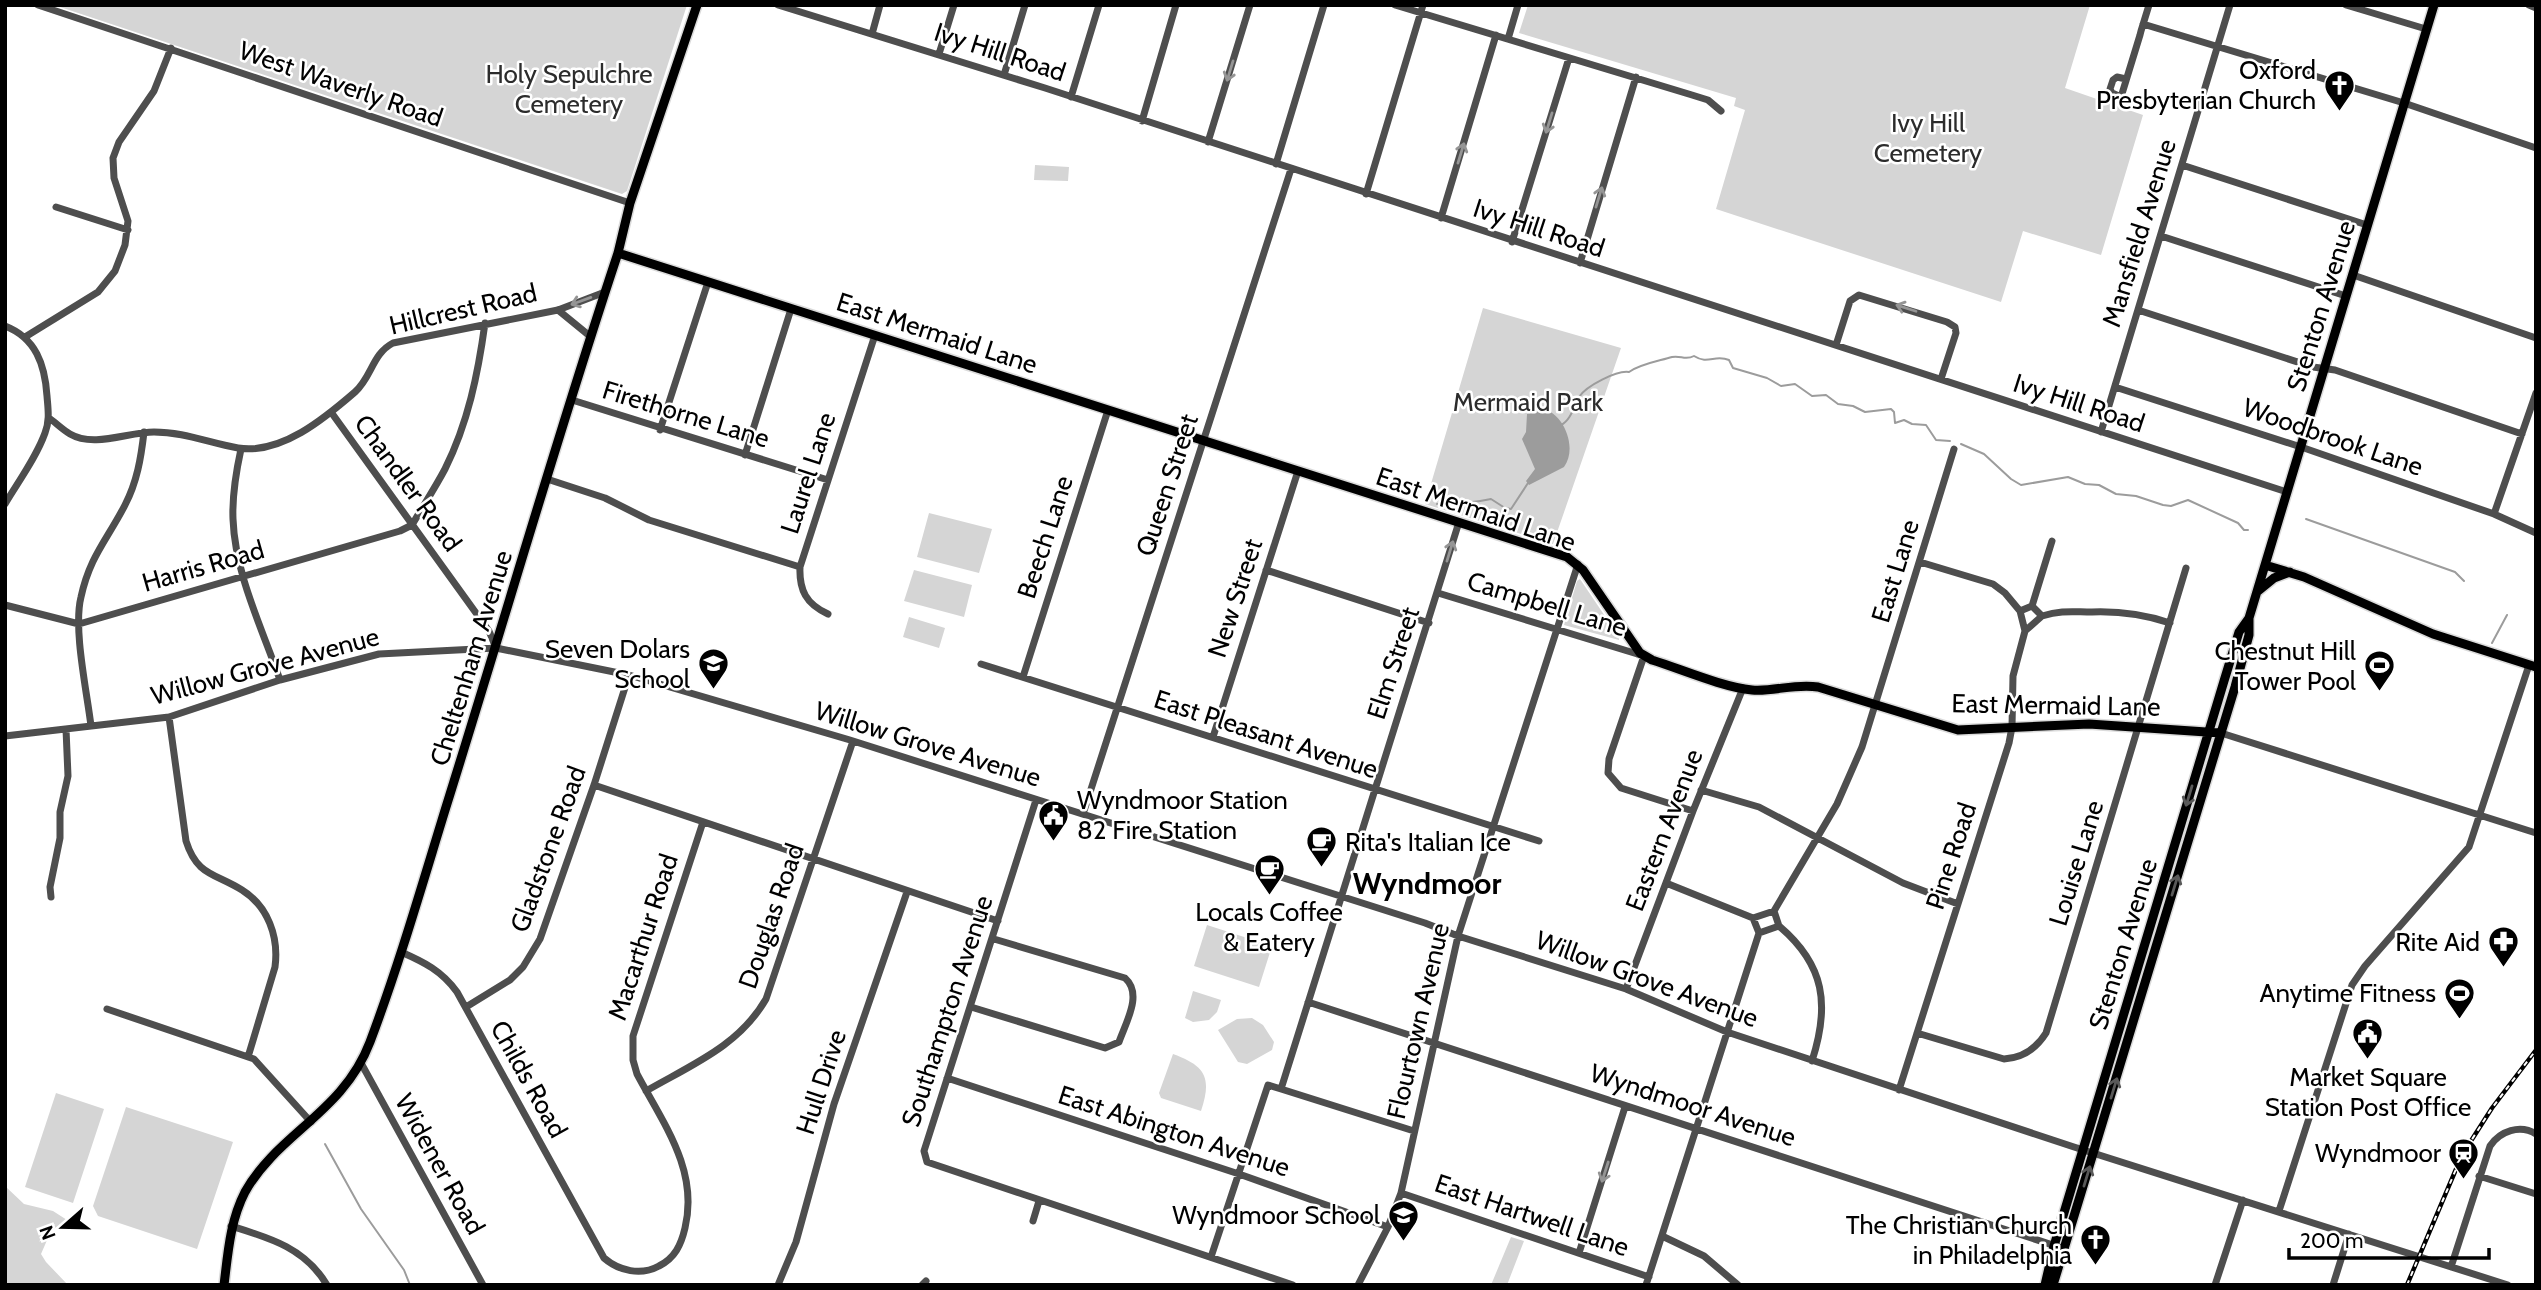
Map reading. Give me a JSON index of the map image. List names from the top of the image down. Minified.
{"streets":{"main road":["Stenton Avenue","East Mermaid Lane","Cheltenham Avenue"],"street":["Ivy Hill Road","West Waverly Road","Mansfield Avenue","Hillcrest Road","Firethorne Lane","Woodbrook Lane","Laurel Lane","Chandler Road","Queen Street","Beech Lane","Harris Road","East Lane","New Street","Campbell Lane","Elm Street","Willow Grove Avenue","East Pleasant Avenue","Eastern Avenue","Gladstone Road","Pine Road","Louise Lane","Douglas Road","Macarthur Road","Southampton Avenue","Flourtown Avenue","Childs Road","Hull Drive","Wyndmoor Avenue","East Abington Avenue","Widener Road","East Hartwell Lane"]},"crossings":[["Ivy Hill Road","Mansfield Avenue"],["Ivy Hill Road","Stenton Avenue"],["Ivy Hill Road","Queen Street"],["West Waverly Road","Cheltenham Avenue"],["Mansfield Avenue","Woodbrook Lane"],["Stenton Avenue","East Mermaid Lane"],["Stenton Avenue","Woodbrook Lane"],["Stenton Avenue","Willow Grove Avenue"],["Stenton Avenue","Wyndmoor Avenue"],["Hillcrest Road","Chandler Road"],["Hillcrest Road","Cheltenham Avenue"],["East Mermaid Lane","Laurel Lane"],["East Mermaid Lane","Queen Street"],["East Mermaid Lane","Beech Lane"],["East Mermaid Lane","East Lane"],["East Mermaid Lane","New Street"],["East Mermaid Lane","Campbell Lane"],["East Mermaid Lane","Cheltenham Avenue"],["East Mermaid Lane","Elm Street"],["East Mermaid Lane","Eastern Avenue"],["East Mermaid Lane","Pine Road"],["East Mermaid Lane","Louise Lane"],["East Mermaid Lane","Flourtown Avenue"],["Firethorne Lane","Laurel Lane"],["Firethorne Lane","Cheltenham Avenue"],["Chandler Road","Harris Road"],["Chandler Road","Cheltenham Avenue"],["Chandler Road","Willow Grove Avenue"],["Queen Street","Willow Grove Avenue"],["Queen Street","East Pleasant Avenue"],["Beech Lane","East Pleasant Avenue"],["New Street","East Pleasant Avenue"],["Campbell Lane","Elm Street"],["Campbell Lane","Flourtown Avenue"],["Cheltenham Avenue","Willow Grove Avenue"],["Cheltenham Avenue","Childs Road"],["Cheltenham Avenue","Widener Road"],["Elm Street","Willow Grove Avenue"],["Elm Street","East Pleasant Avenue"],["Elm Street","Wyndmoor Avenue"],["Willow Grove Avenue","Eastern Avenue"],["Willow Grove Avenue","Gladstone Road"],["Willow Grove Avenue","Pine Road"],["Willow Grove Avenue","Douglas Road"],["Willow Grove Avenue","Southampton Avenue"],["Willow Grove Avenue","Flourtown Avenue"],["East Pleasant Avenue","Flourtown Avenue"],["Gladstone Road","Childs Road"],["Pine Road","Louise Lane"],["Douglas Road","Macarthur Road"],["Macarthur Road","Childs Road"],["Southampton Avenue","East Abington Avenue"],["Flourtown Avenue","Wyndmoor Avenue"],["Flourtown Avenue","East Abington Avenue"],["Flourtown Avenue","East Hartwell Lane"]],"districts":["Wyndmoor"],"parks":["Holy Sepulchre Cemetery","Ivy Hill Cemetery","Mermaid Park"],"places":{"church":["Oxford Presbyterian Church","The Christian Church in Philadelphia"],"school or university":["Seven Dolars School","Wyndmoor School"],"sports":["Chestnut Hill Tower Pool","Anytime Fitness"],"public building":["Wyndmoor Station 82 Fire Station","Market Square Station Post Office"],"cafe":["Rita's Italian Ice","Locals Coffee & Eatery"],"pharmacy":["Rite Aid"],"station":["Wyndmoor"]},"scale_bar":"200 m","north":"left"}
